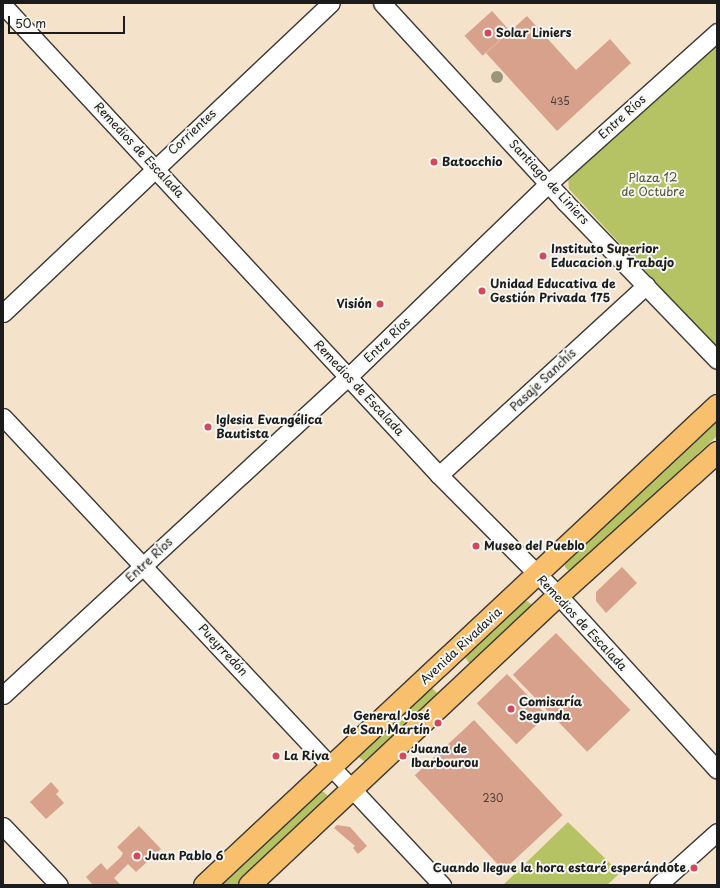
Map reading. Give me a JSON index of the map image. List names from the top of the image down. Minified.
{"streets":{"main road":["Avenida Rivadavia"],"street":["Entre Ríos","Corrientes","Remedios de Escalada","Santiago de Liniers","Pasaje Sanchís","Pueyrredón"]},"crossings":[["Entre Ríos","Remedios de Escalada"],["Entre Ríos","Santiago de Liniers"],["Entre Ríos","Pueyrredón"],["Corrientes","Remedios de Escalada"],["Remedios de Escalada","Pasaje Sanchís"],["Remedios de Escalada","Avenida Rivadavia"],["Santiago de Liniers","Pasaje Sanchís"],["Avenida Rivadavia","Pueyrredón"]],"parks":["Plaza 12 de Octubre"],"places":["Solar Liniers","Batocchio","Instituto Superior Educacion y Trabajo","Unidad Educativa de Gestión Privada 175","Visión","Iglesia Evangélica Bautista","Museo del Pueblo","Comisaría Segunda","General José de San Martín","La Riva","Juana de Ibarbourou","Juan Pablo 6","Cuando llegue la hora estaré esperándote"],"house_numbers":["435","230"],"scale_bar":"50 m"}
